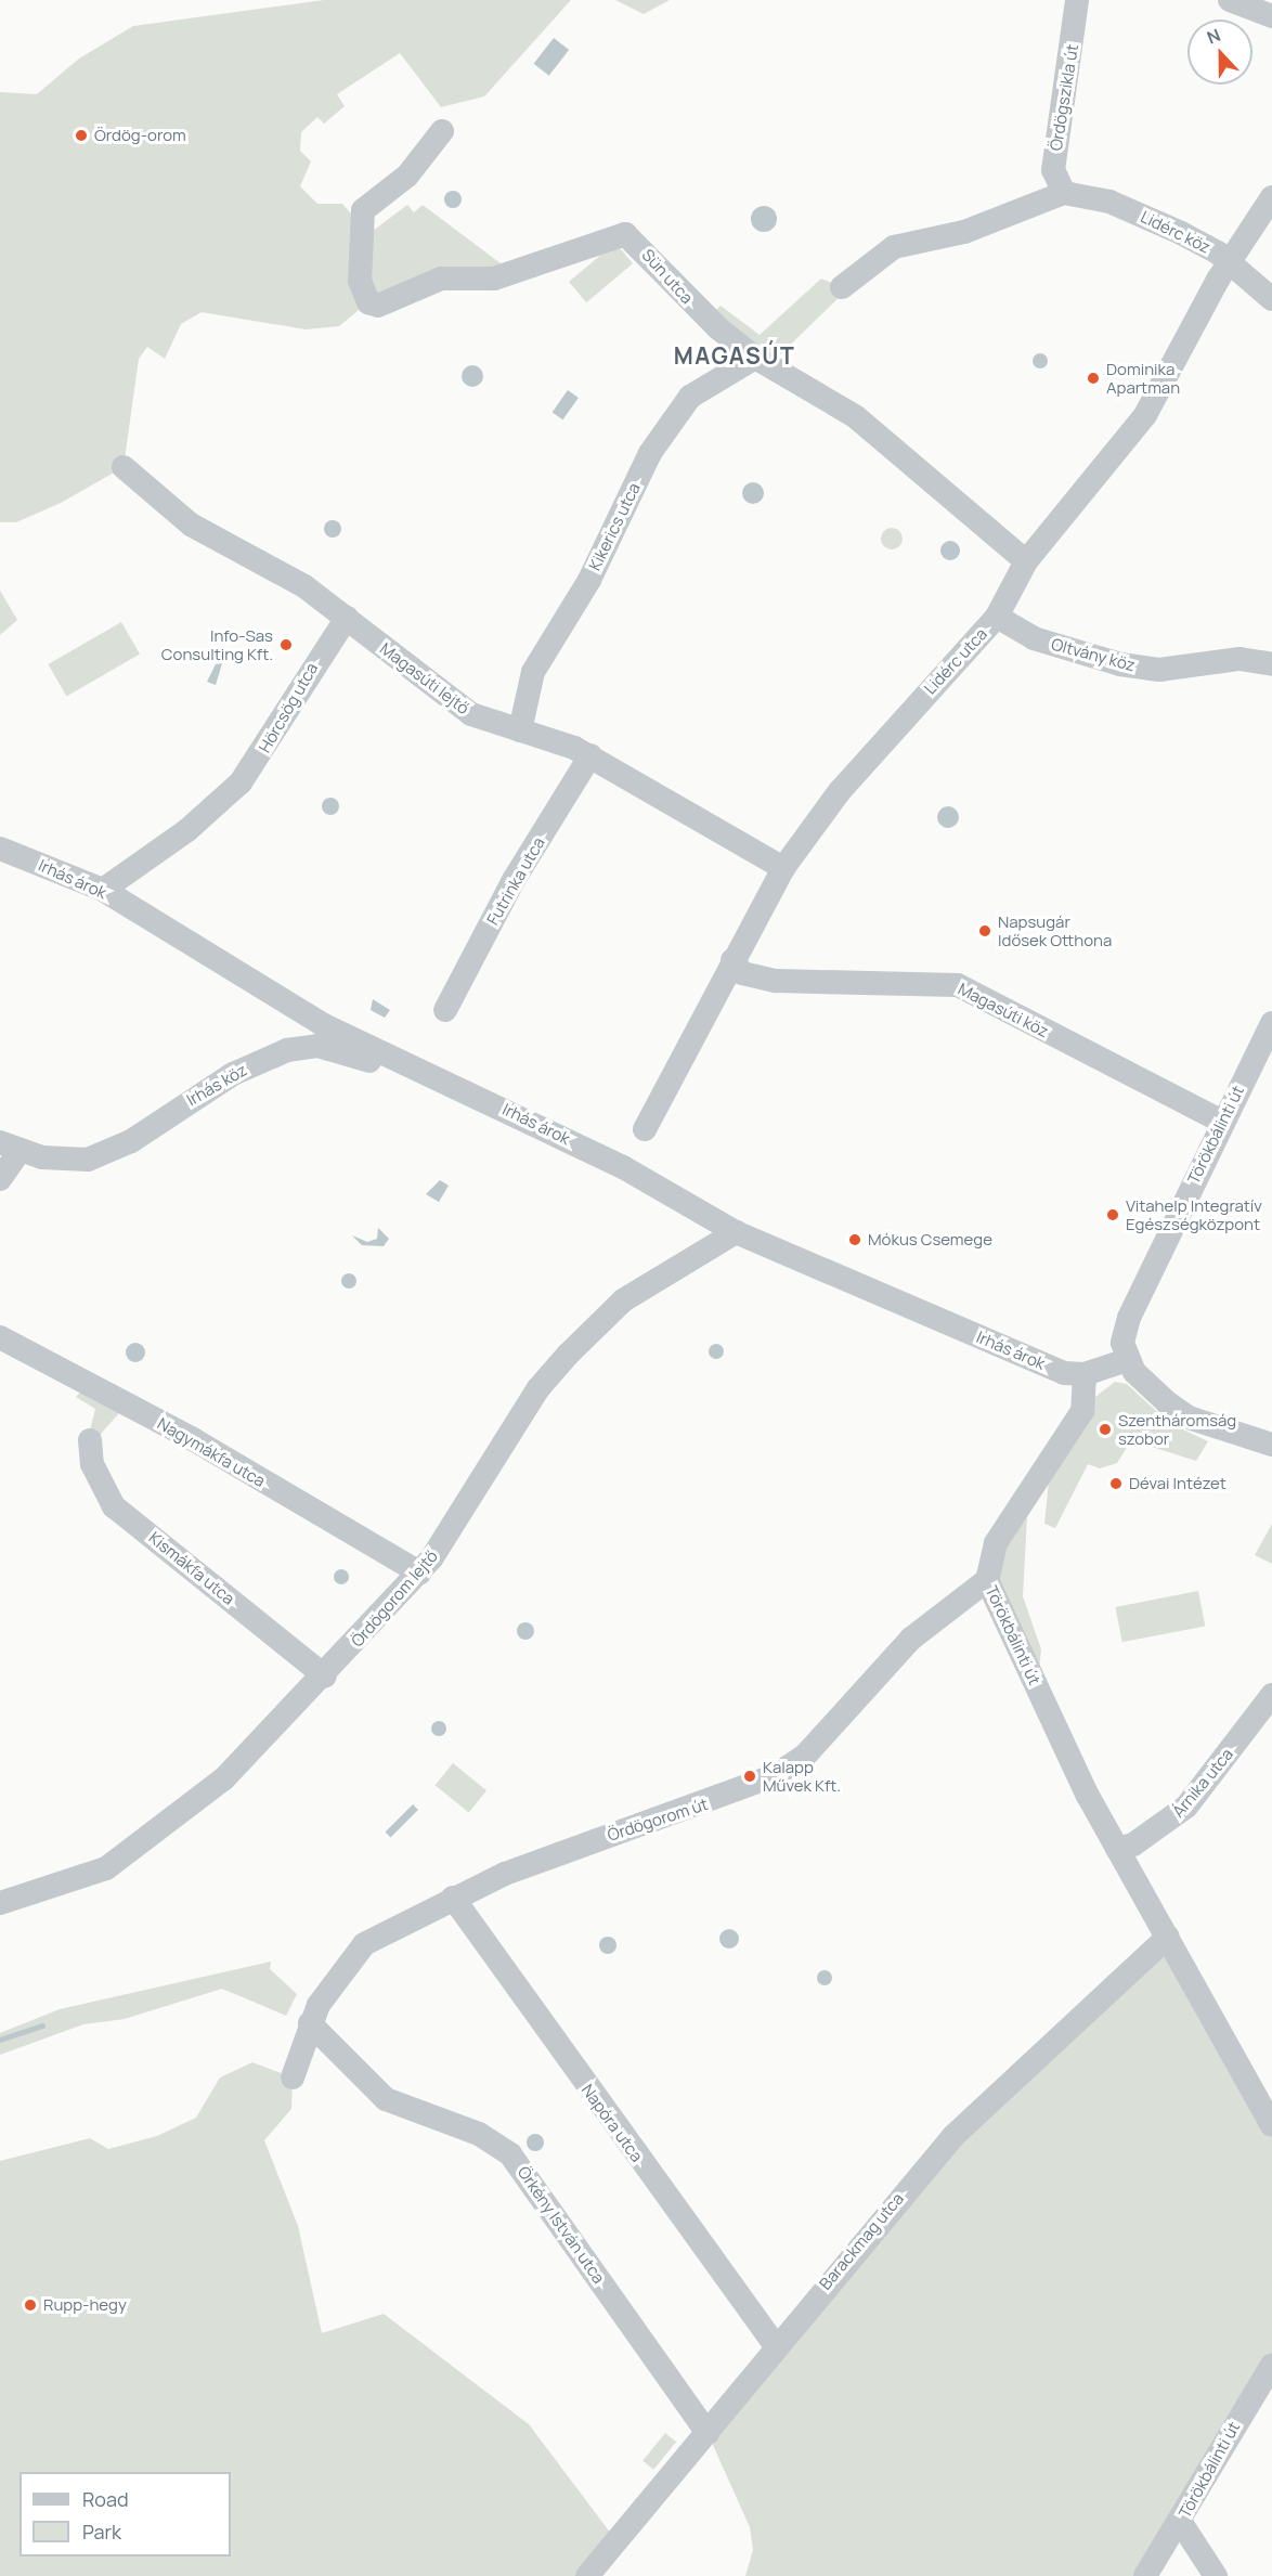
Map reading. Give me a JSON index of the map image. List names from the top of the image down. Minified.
{"streets":{"street":["Ördögszikla út","Lidérc köz","Sün utca","Kikerics utca","Oltvány köz","Lidérc utca","Magasúti lejtő","Hörcsög utca","Irhás árok","Futrinka utca","Magasúti köz","Irhás köz","Törökbálinti út","Nagymákfa utca","Kismákfa utca","Ördögorom lejtő","Árnika utca","Ördögorom út","Napóra utca","Örkény István utca","Barackmag utca"]},"crossings":[["Ördögszikla út","Lidérc köz"],["Lidérc köz","Lidérc utca"],["Sün utca","Kikerics utca"],["Sün utca","Lidérc utca"],["Kikerics utca","Magasúti lejtő"],["Oltvány köz","Lidérc utca"],["Lidérc utca","Magasúti lejtő"],["Lidérc utca","Magasúti köz"],["Magasúti lejtő","Hörcsög utca"],["Magasúti lejtő","Futrinka utca"],["Hörcsög utca","Irhás árok"],["Irhás árok","Irhás köz"],["Irhás árok","Törökbálinti út"],["Irhás árok","Ördögorom lejtő"],["Magasúti köz","Törökbálinti út"],["Törökbálinti út","Árnika utca"],["Törökbálinti út","Ördögorom út"],["Törökbálinti út","Barackmag utca"],["Nagymákfa utca","Ördögorom lejtő"],["Kismákfa utca","Ördögorom lejtő"],["Ördögorom út","Napóra utca"],["Ördögorom út","Örkény István utca"],["Napóra utca","Barackmag utca"],["Örkény István utca","Barackmag utca"]],"districts":["MAGASÚT"],"places":["Ördög-orom","Dominika Apartman","Info-Sas Consulting Kft.","Napsugár Idősek Otthona","Vitahelp Integratív Egészségközpont","Mókus Csemege","Szentháromság szobor","Dévai Intézet","Kalapp Művek Kft.","Rupp-hegy"],"legend":["Road","Park"],"north":"top"}
